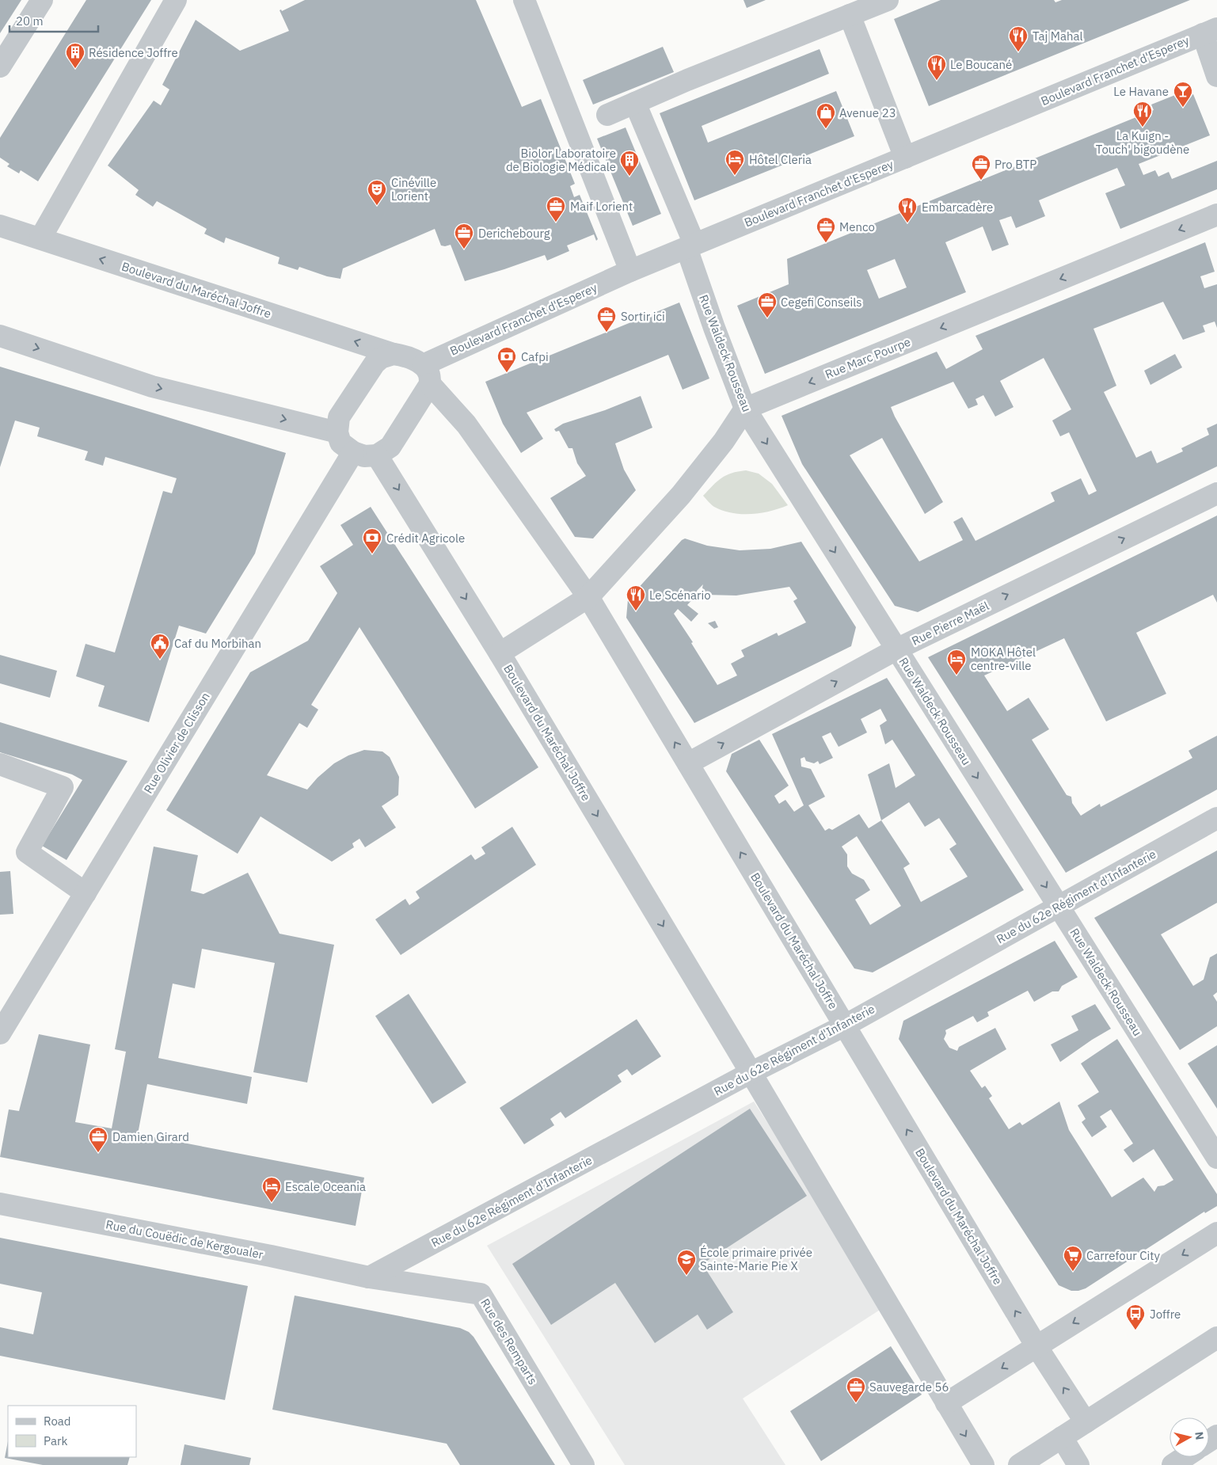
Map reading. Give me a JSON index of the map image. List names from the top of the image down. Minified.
{"streets":{"street":["Boulevard Franchet d'Esperey","Boulevard du Maréchal Joffre","Rue Waldeck Rousseau","Rue Marc Pourpe","Rue Pierre Maël","Rue Olivier de Clisson","Rue du 62e Régiment d'Infanterie","Rue du Couëdic de Kergoualer","Rue des Remparts"]},"crossings":[["Boulevard Franchet d'Esperey","Boulevard du Maréchal Joffre"],["Boulevard Franchet d'Esperey","Rue Waldeck Rousseau"],["Boulevard du Maréchal Joffre","Rue Pierre Maël"],["Boulevard du Maréchal Joffre","Rue du 62e Régiment d'Infanterie"],["Rue Waldeck Rousseau","Rue Marc Pourpe"],["Rue Waldeck Rousseau","Rue Pierre Maël"],["Rue Waldeck Rousseau","Rue du 62e Régiment d'Infanterie"],["Rue du 62e Régiment d'Infanterie","Rue du Couëdic de Kergoualer"],["Rue du 62e Régiment d'Infanterie","Rue des Remparts"],["Rue du Couëdic de Kergoualer","Rue des Remparts"]],"one_way":["Rue Waldeck Rousseau","Rue Marc Pourpe","Rue Pierre Maël"],"places":{"restaurant":["Taj Mahal","Le Boucané","La Kuign - Touch' bigoudène","Embarcadère","Le Scénario"],"building":["Résidence Joffre","Biolor Laboratoire de Biologie Médicale"],"bar":["Le Havane"],"shop":["Avenue 23"],"hotel":["Hôtel Cleria","MOKA Hôtel centre-ville","Escale Oceania"],"office":["Pro BTP","Maif Lorient","Menco","Derichebourg","Cegefi Conseils","Sortir ici","Damien Girard","Sauvegarde 56"],"theatre":["Cinéville Lorient"],"bank":["Cafpi","Crédit Agricole"],"public building":["Caf du Morbihan"],"supermarket":["Carrefour City"],"school or university":["École primaire privée Sainte-Marie Pie X"],"bus stop":["Joffre"]},"legend":["Road","Park"],"scale_bar":"20 m","north":"right"}
